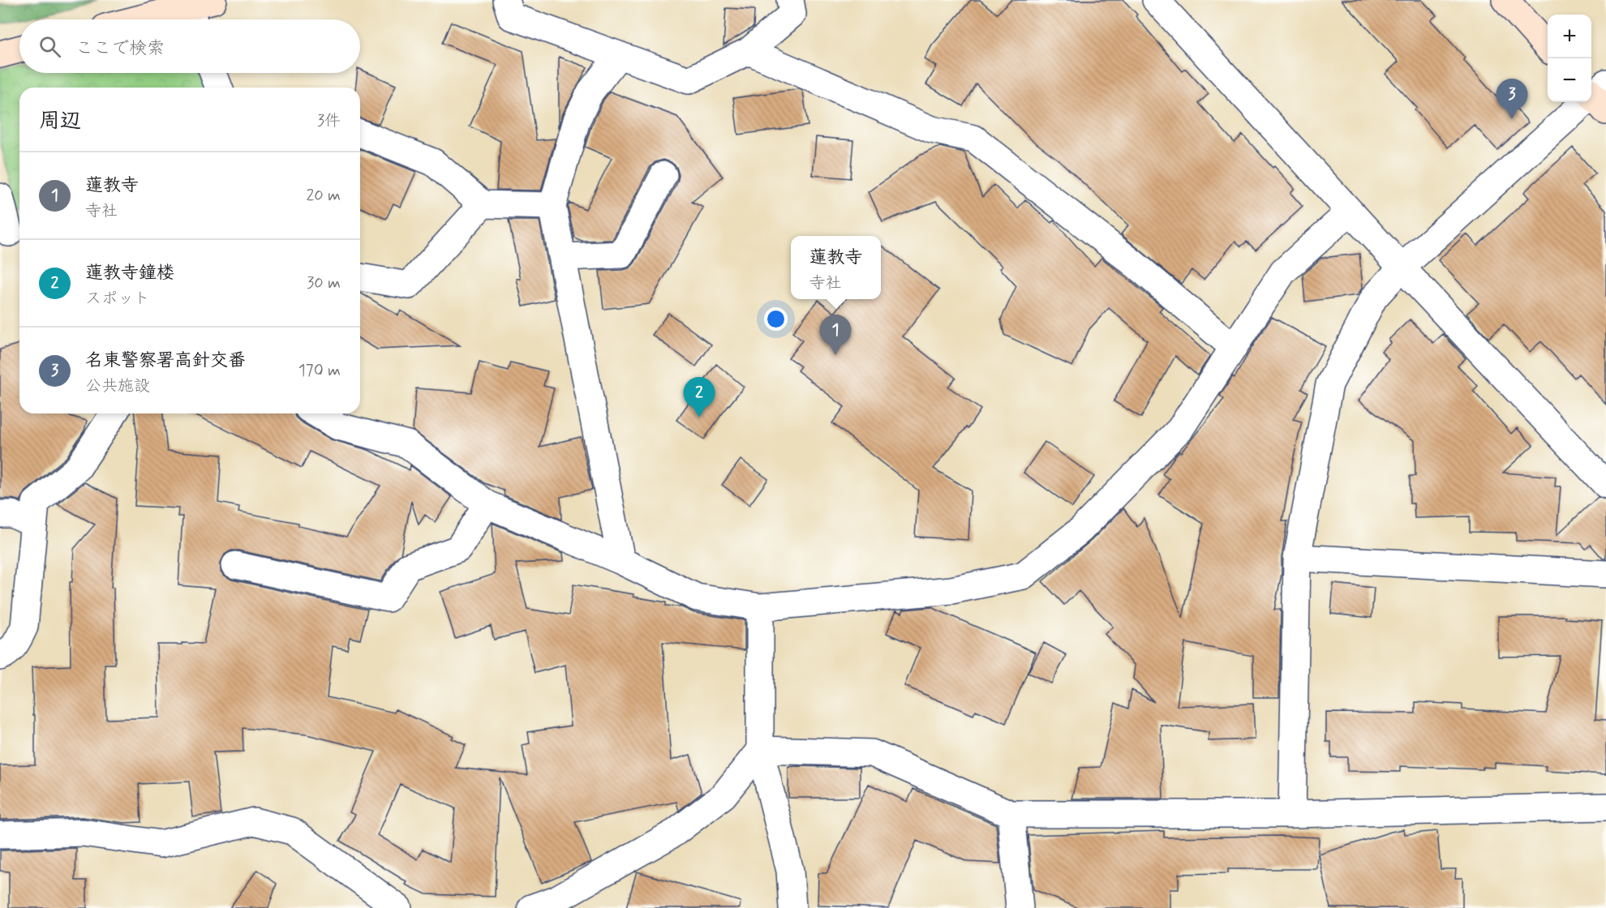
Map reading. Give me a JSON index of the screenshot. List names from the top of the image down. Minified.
{"page":{"map_buttons":["+","−"],"search":"ここで検索","pins":["3","1","2"],"heading":["周辺","3件"],"list":[{"mark":"1","name":"蓮教寺","note":"寺社","value":"20 m"},{"mark":"2","name":"蓮教寺鐘楼","note":"スポット","value":"30 m"},{"mark":"3","name":"名東警察署高針交番","note":"公共施設","value":"170 m"}],"popup":["蓮教寺","寺社"]}}
